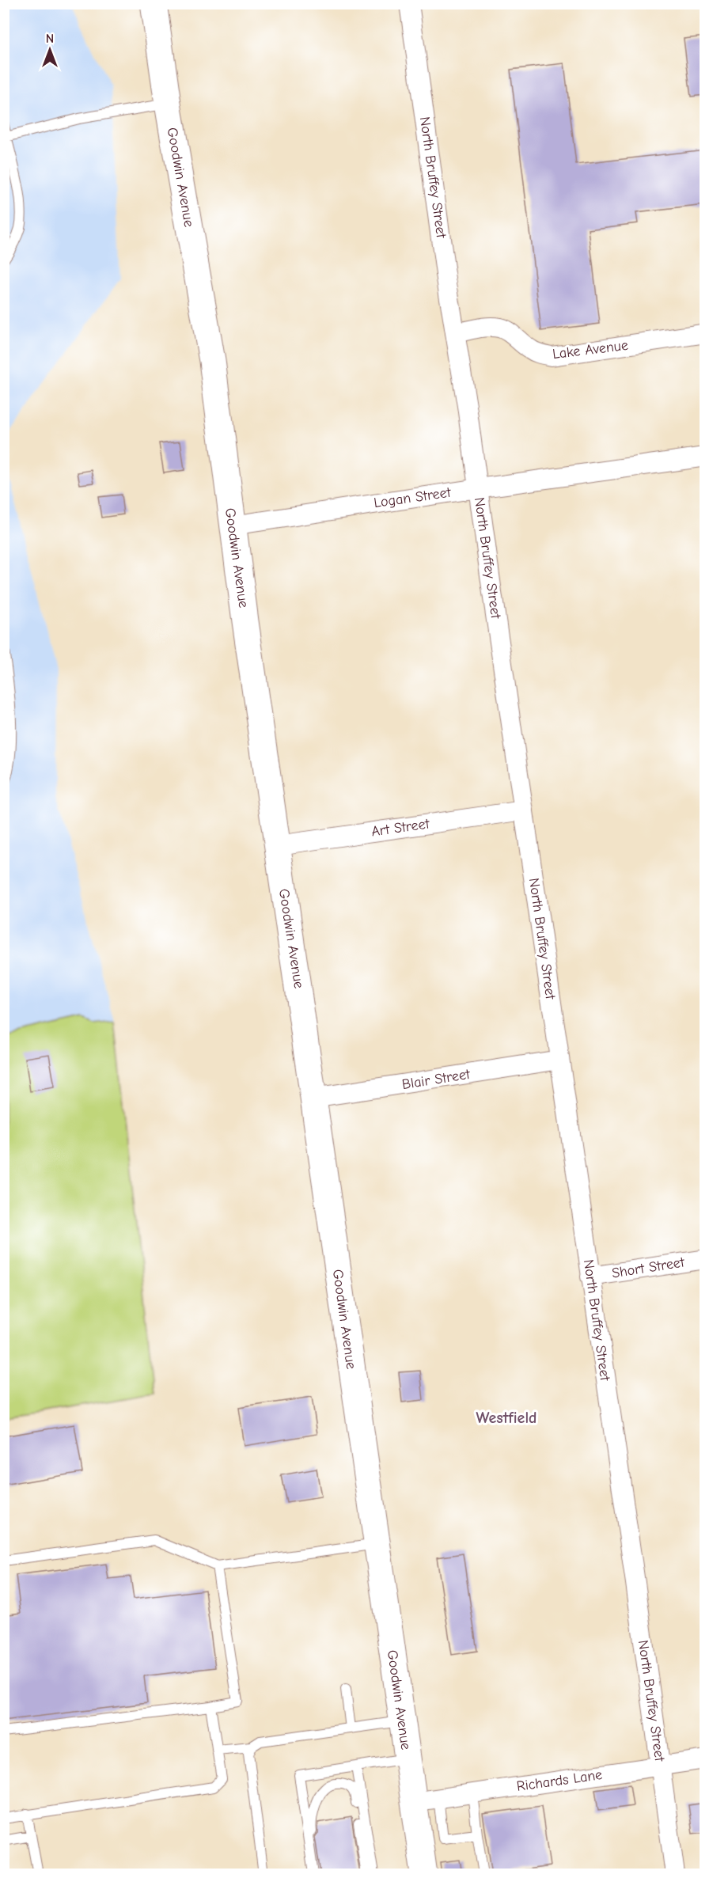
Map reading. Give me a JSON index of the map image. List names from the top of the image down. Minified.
{"streets":{"street":["Goodwin Avenue","North Bruffey Street","Lake Avenue","Logan Street","Art Street","Blair Street","Short Street","Richards Lane"]},"crossings":[["Goodwin Avenue","Logan Street"],["Goodwin Avenue","Art Street"],["Goodwin Avenue","Blair Street"],["Goodwin Avenue","Richards Lane"],["North Bruffey Street","Lake Avenue"],["North Bruffey Street","Logan Street"],["North Bruffey Street","Art Street"],["North Bruffey Street","Blair Street"],["North Bruffey Street","Short Street"],["North Bruffey Street","Richards Lane"]],"districts":["Westfield"],"north":"top"}
